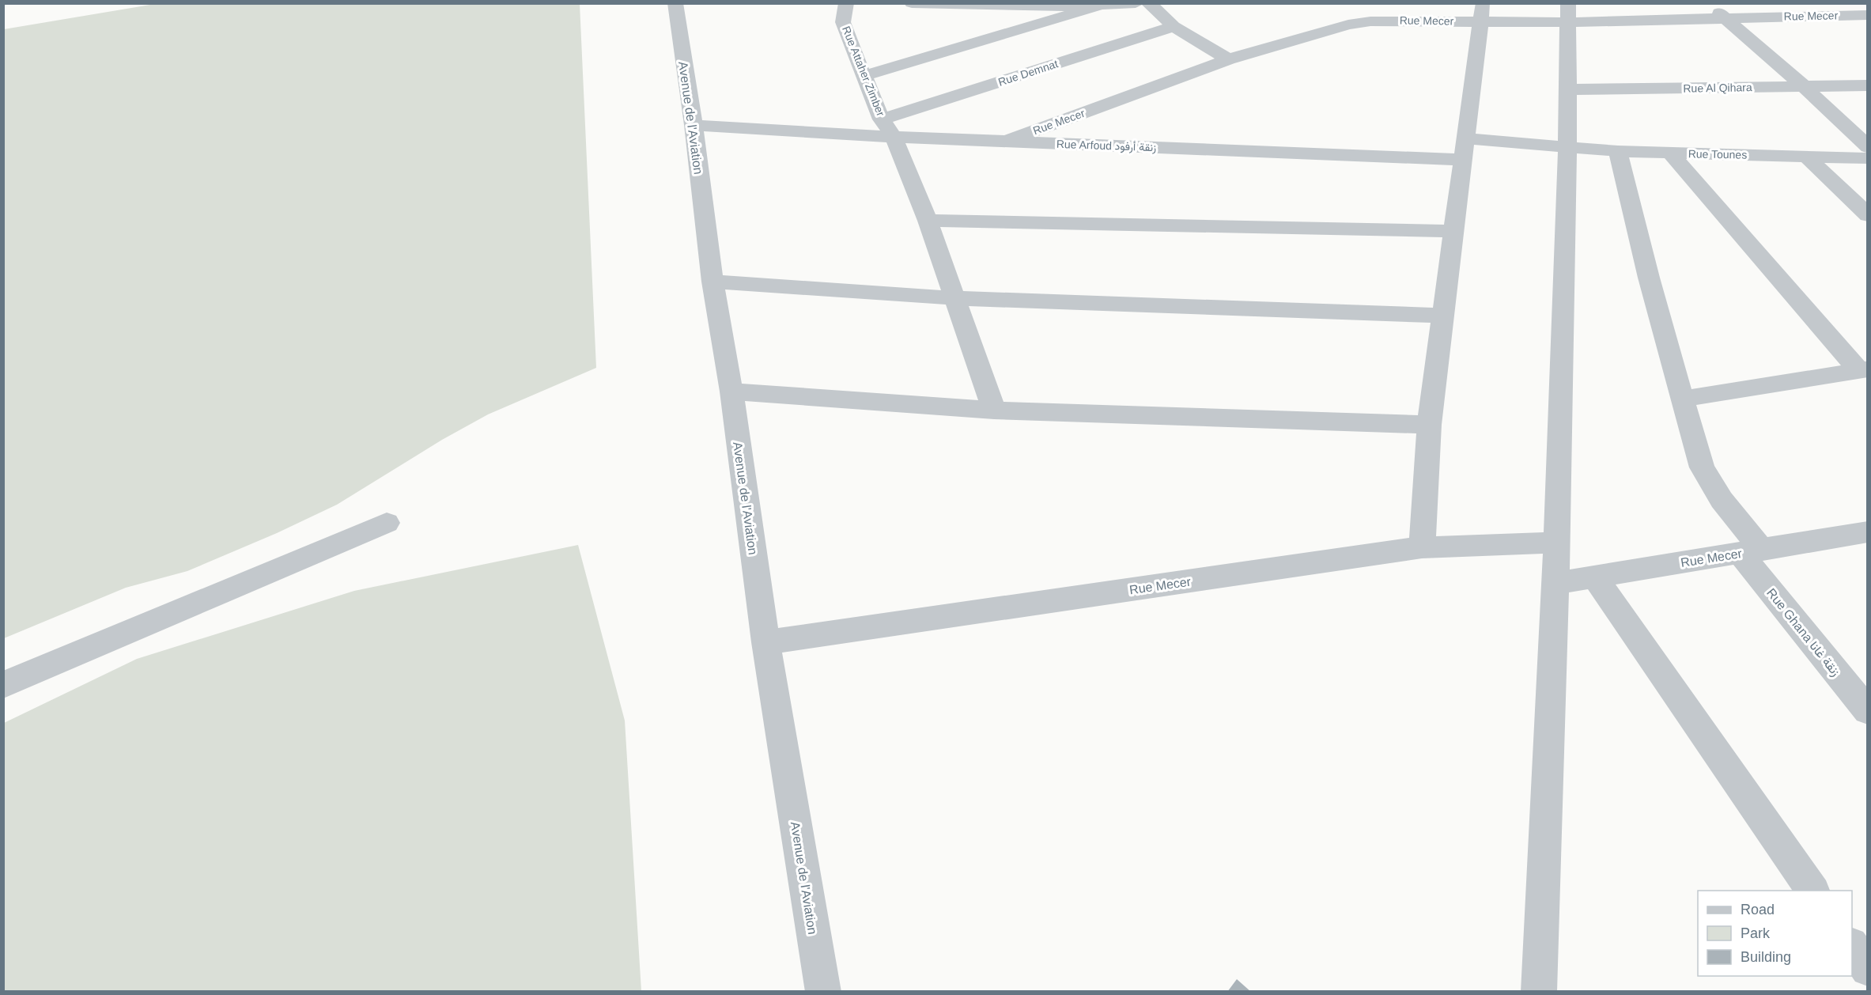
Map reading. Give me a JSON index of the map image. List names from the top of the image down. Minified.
{"streets":{"street":["Rue Mecer","Rue Attaher Zimber","Rue Demnat","Rue Al Qihara","Avenue de l'Aviation","Rue Arfoud زنقة أرفود","Rue Tounes","Rue Ghana زنقة غانا"]},"crossings":[["Rue Mecer","Avenue de l'Aviation"],["Rue Mecer","Rue Arfoud زنقة أرفود"],["Rue Mecer","Rue Ghana زنقة غانا"],["Rue Attaher Zimber","Rue Demnat"],["Rue Attaher Zimber","Rue Arfoud زنقة أرفود"],["Avenue de l'Aviation","Rue Arfoud زنقة أرفود"],["Rue Tounes","Rue Ghana زنقة غانا"]],"legend":["Road","Park","Building"]}
